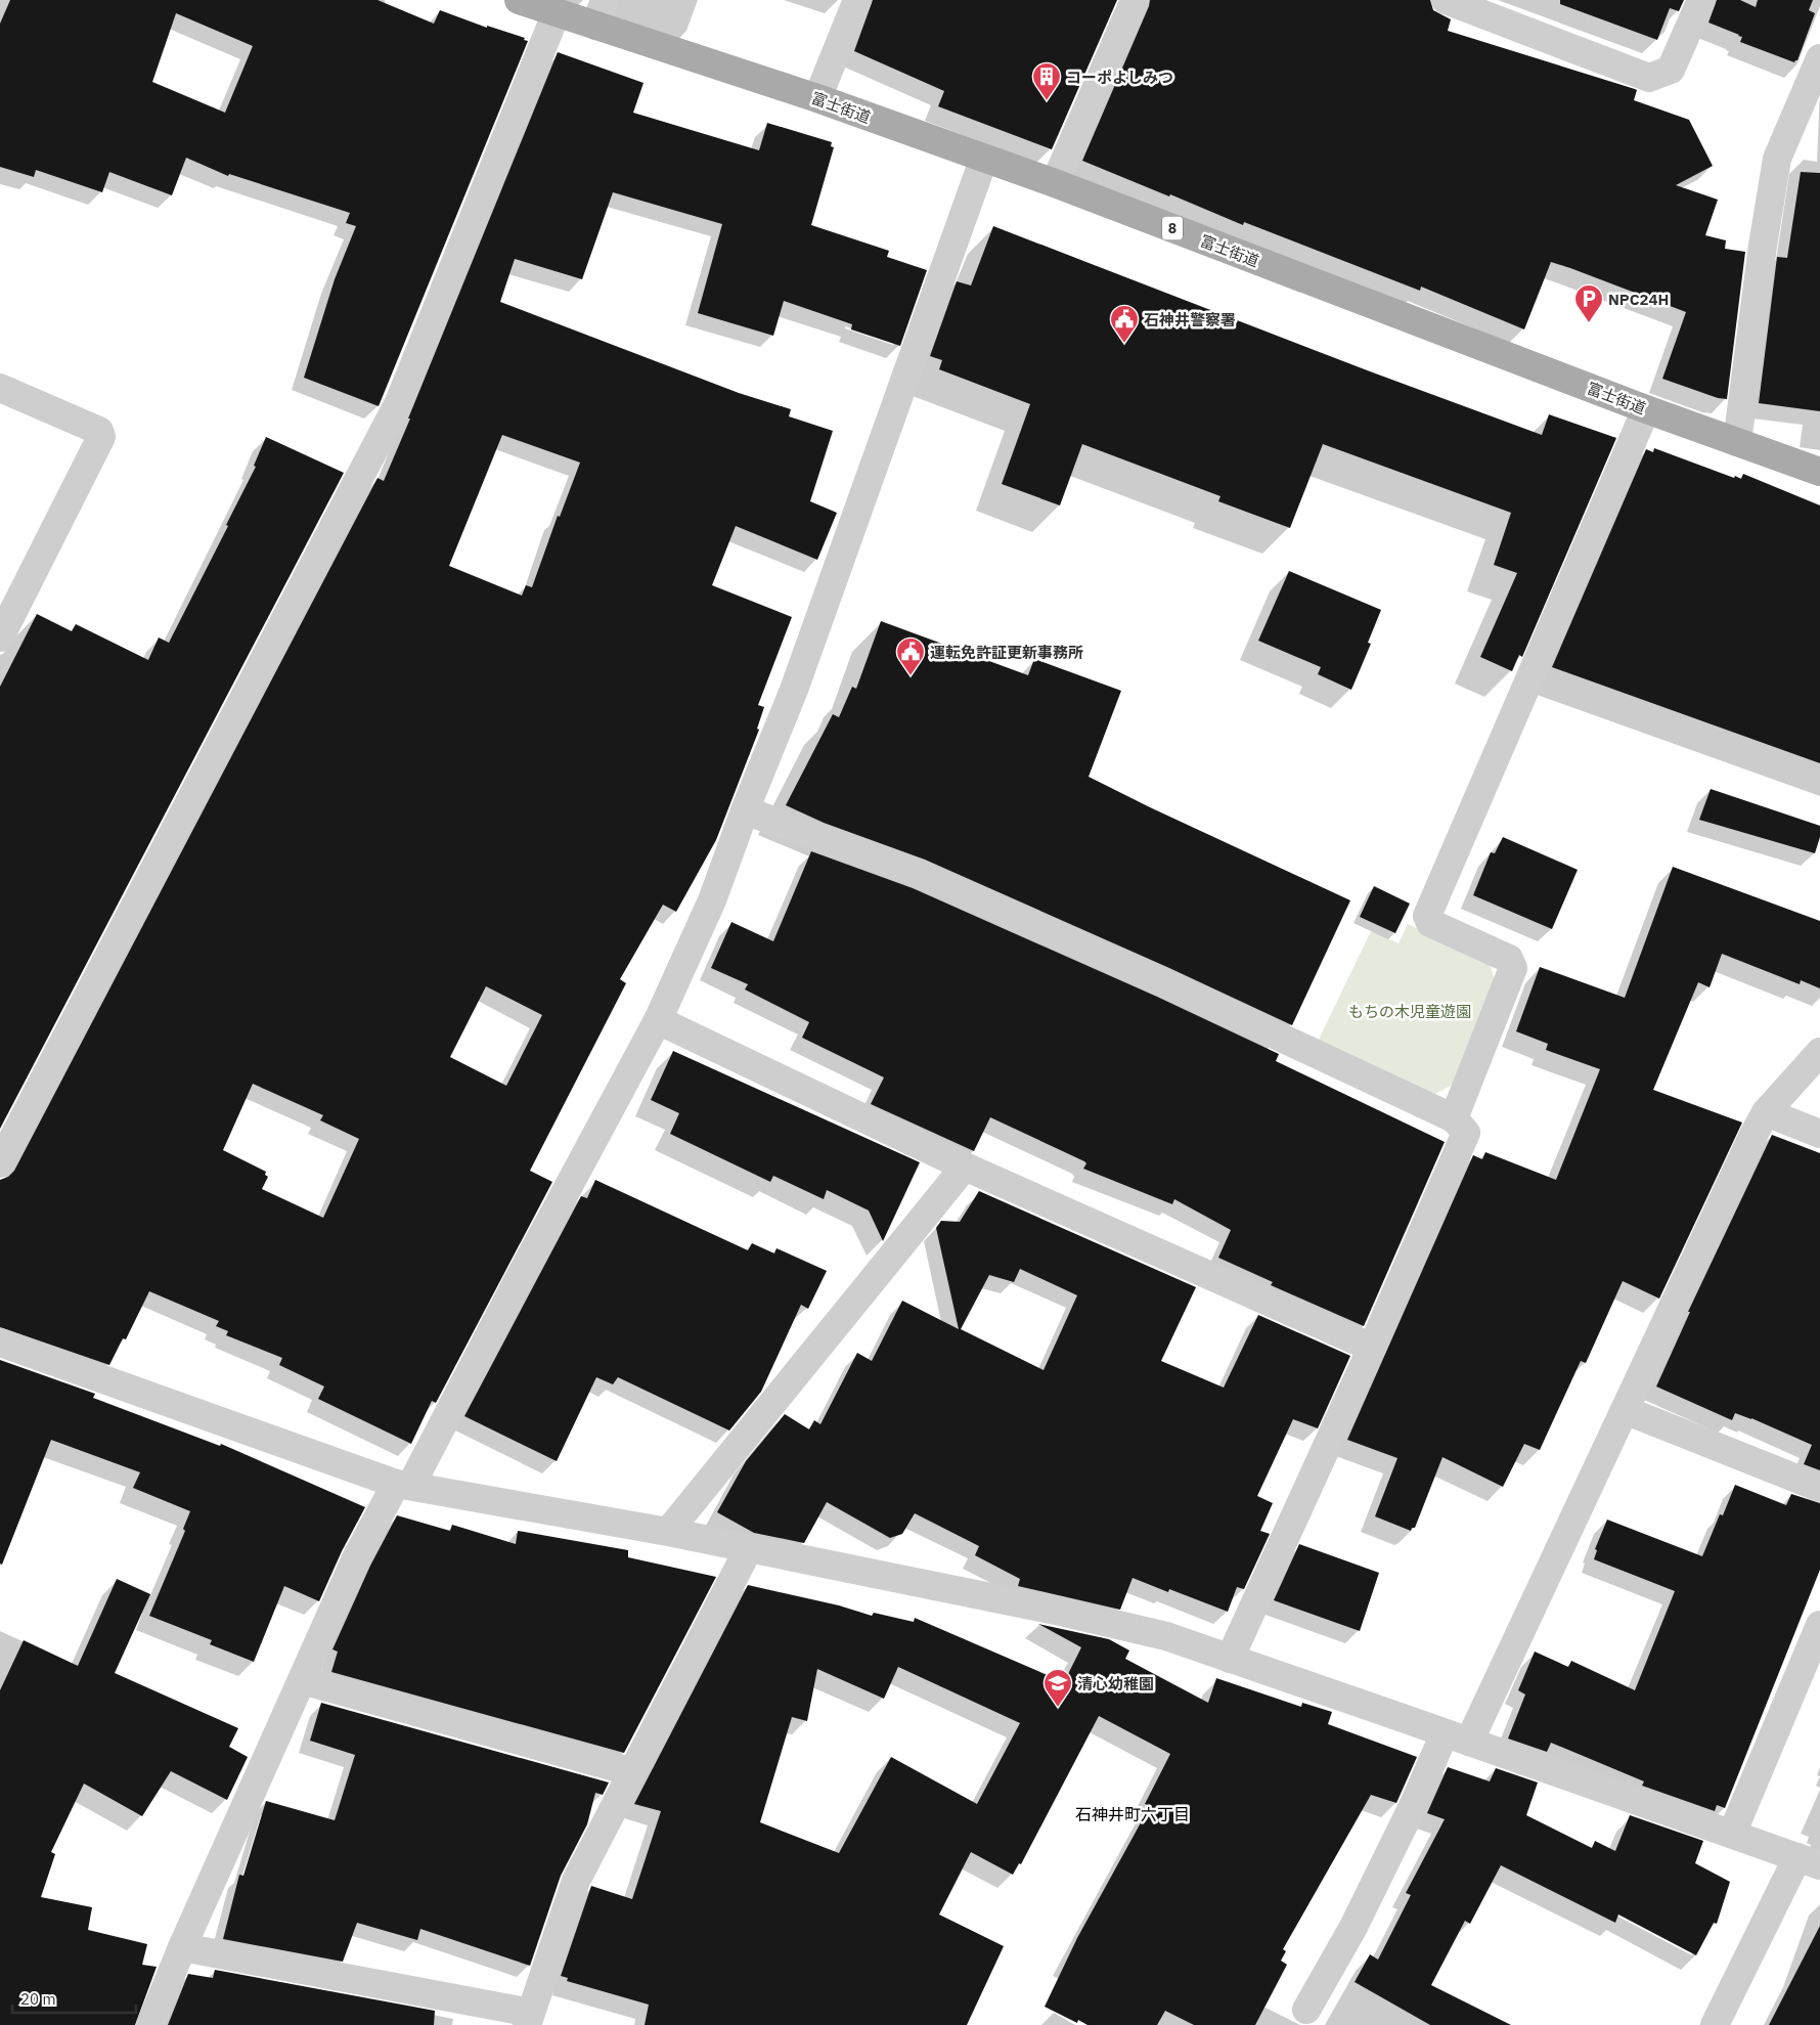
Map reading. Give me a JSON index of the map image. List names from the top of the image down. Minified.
{"streets":{"main road":["富士街道","8"]},"districts":["石神井町六丁目"],"parks":["もちの木児童遊園"],"places":{"building":["コーポよしみつ"],"parking":["NPC24H"],"public building":["石神井警察署","運転免許証更新事務所"],"school or university":["清心幼稚園"]},"scale_bar":"20 m"}
